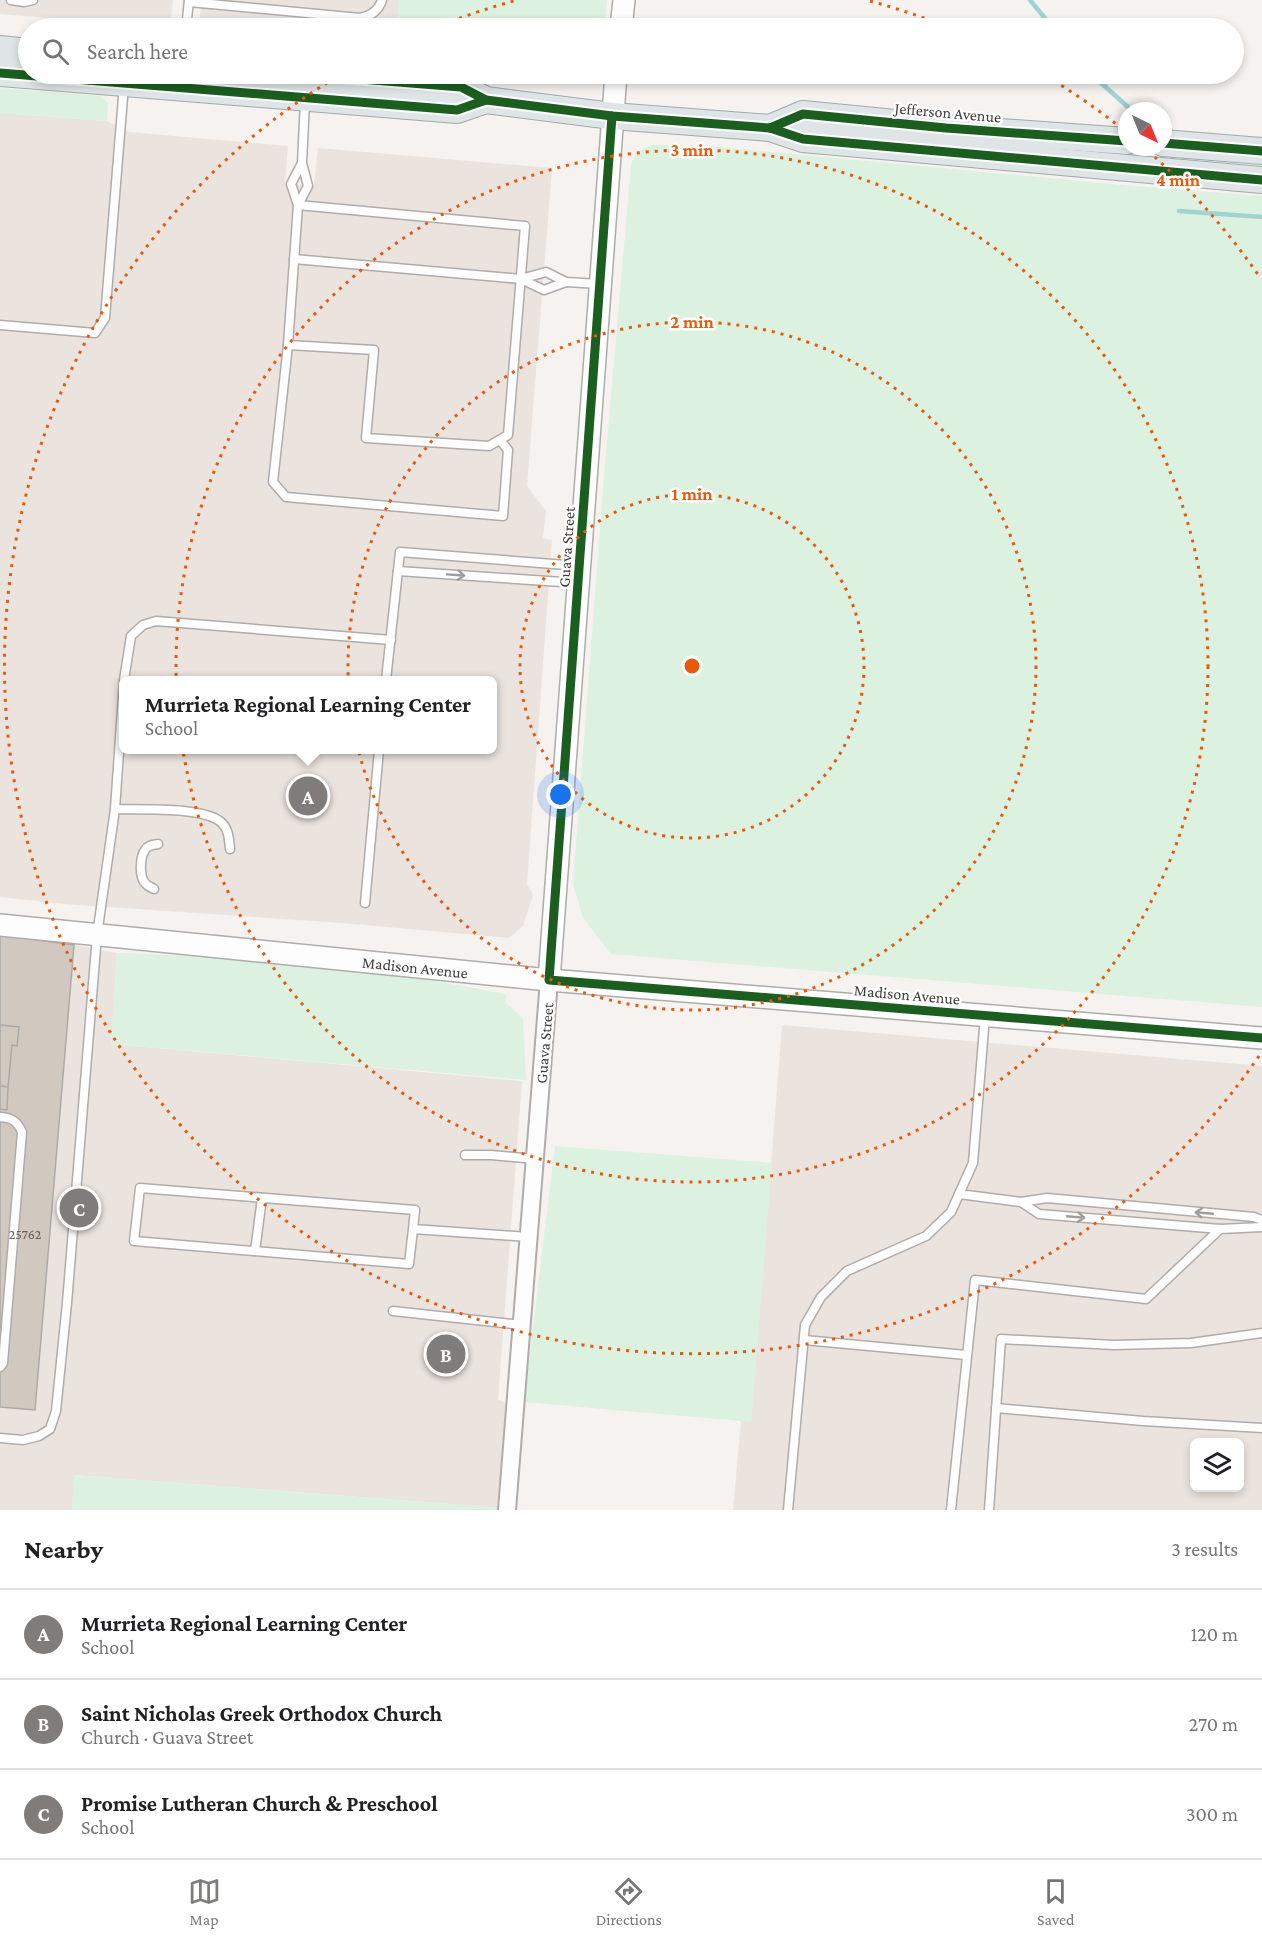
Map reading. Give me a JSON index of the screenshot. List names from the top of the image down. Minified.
{"streets":{"main road":["Jefferson Avenue"],"street":["Guava Street","Madison Avenue"]},"crossings":[["Jefferson Avenue","Guava Street"],["Guava Street","Madison Avenue"]],"house_numbers":["25762"],"north":"bottom right","page":{"search":"Search here","popup":["Murrieta Regional Learning Center","School"],"pins":["A","C","B"],"heading":["Nearby","3 results"],"list":[{"mark":"A","name":"Murrieta Regional Learning Center","note":"School","value":"120 m"},{"mark":"B","name":"Saint Nicholas Greek Orthodox Church","note":"Church · Guava Street","value":"270 m"},{"mark":"C","name":"Promise Lutheran Church & Preschool","note":"School","value":"300 m"}],"nav":["Map","Directions","Saved"]},"rings":["3 min","4 min","2 min","1 min"]}
